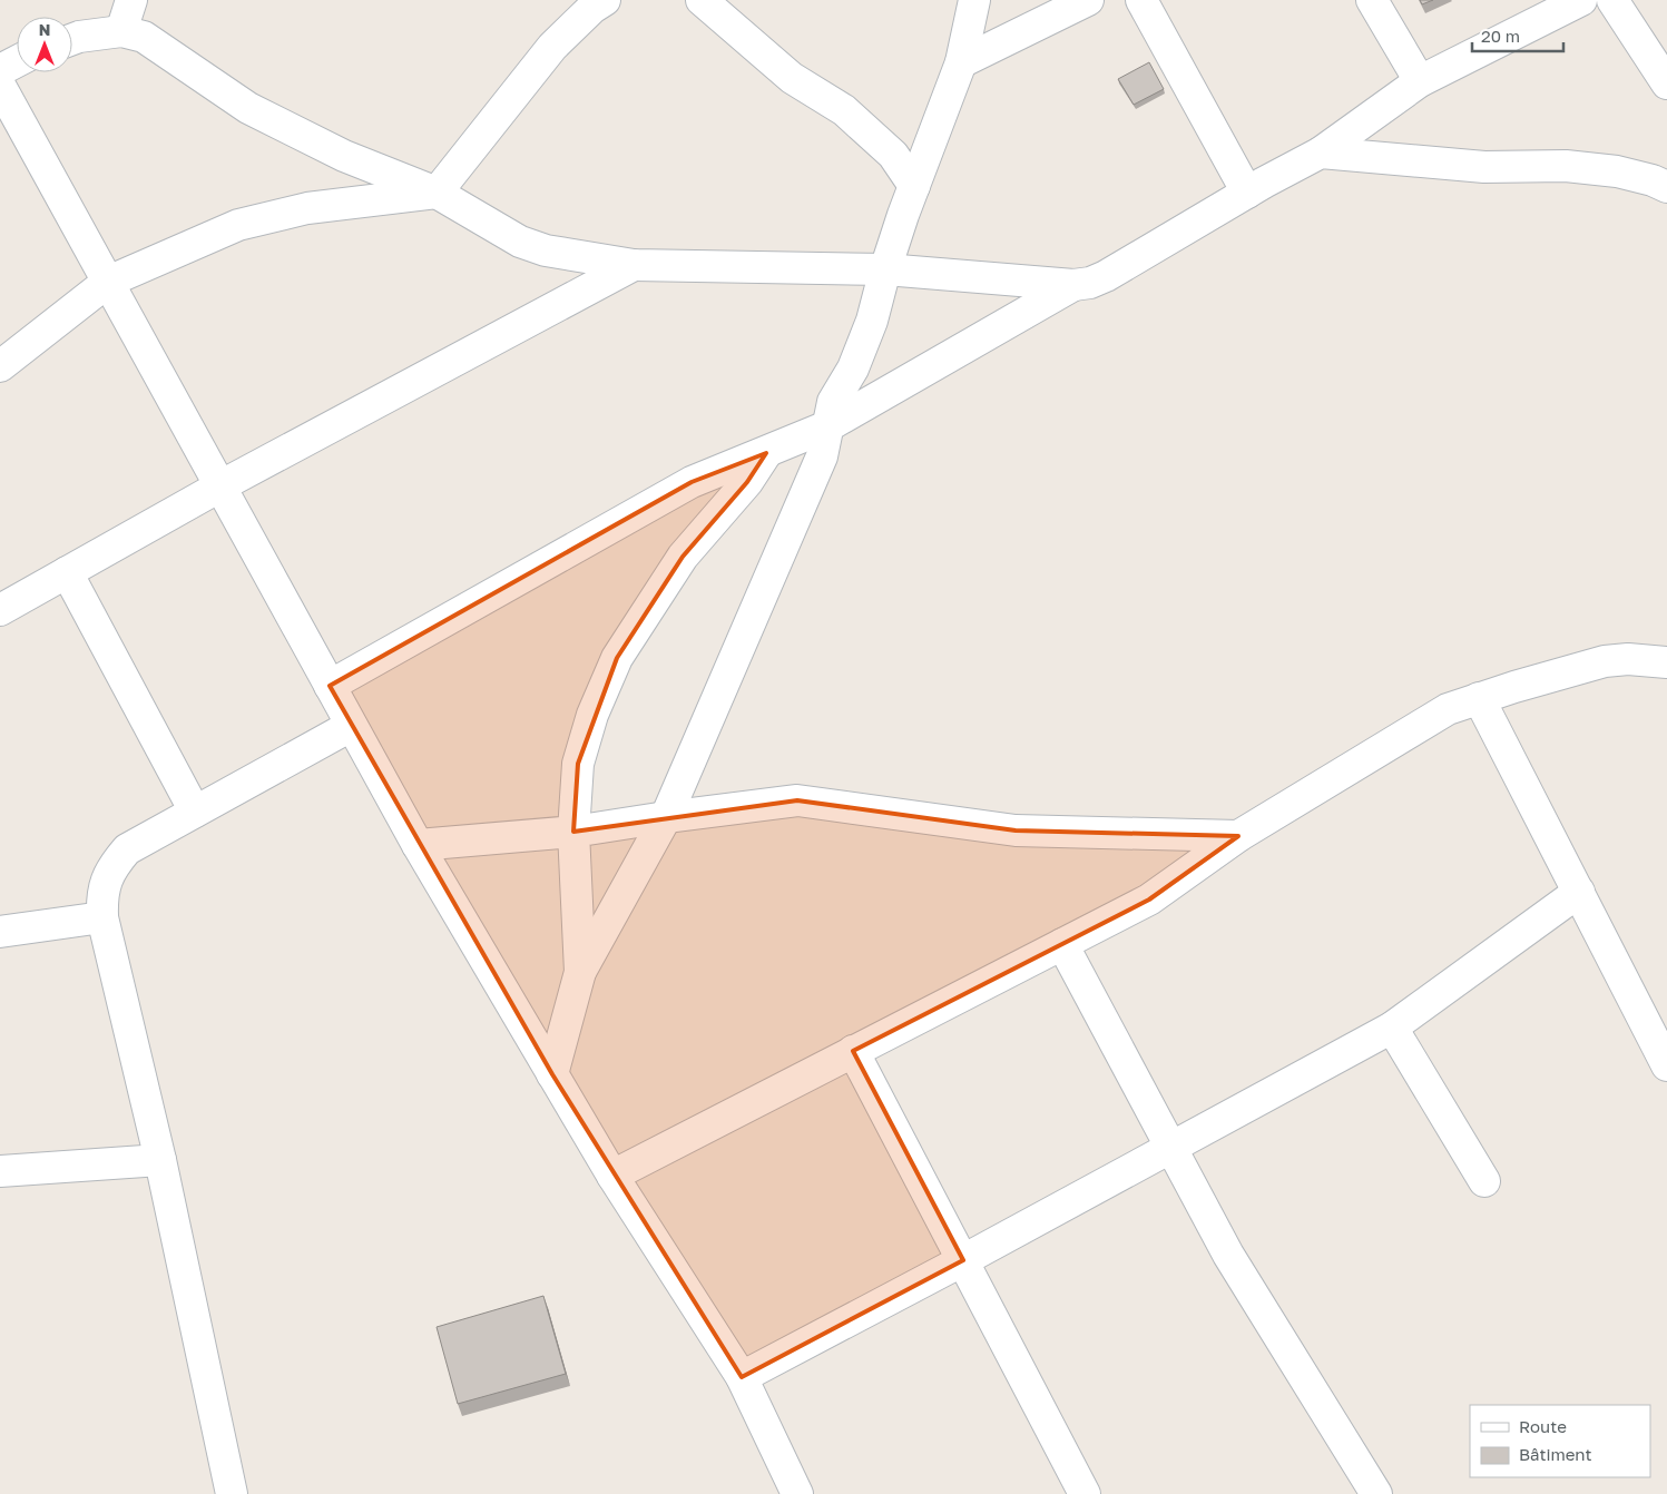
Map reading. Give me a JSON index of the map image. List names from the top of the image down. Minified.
{"legend":["Route","Bâtiment"],"scale_bar":"20 m","north":"top"}
